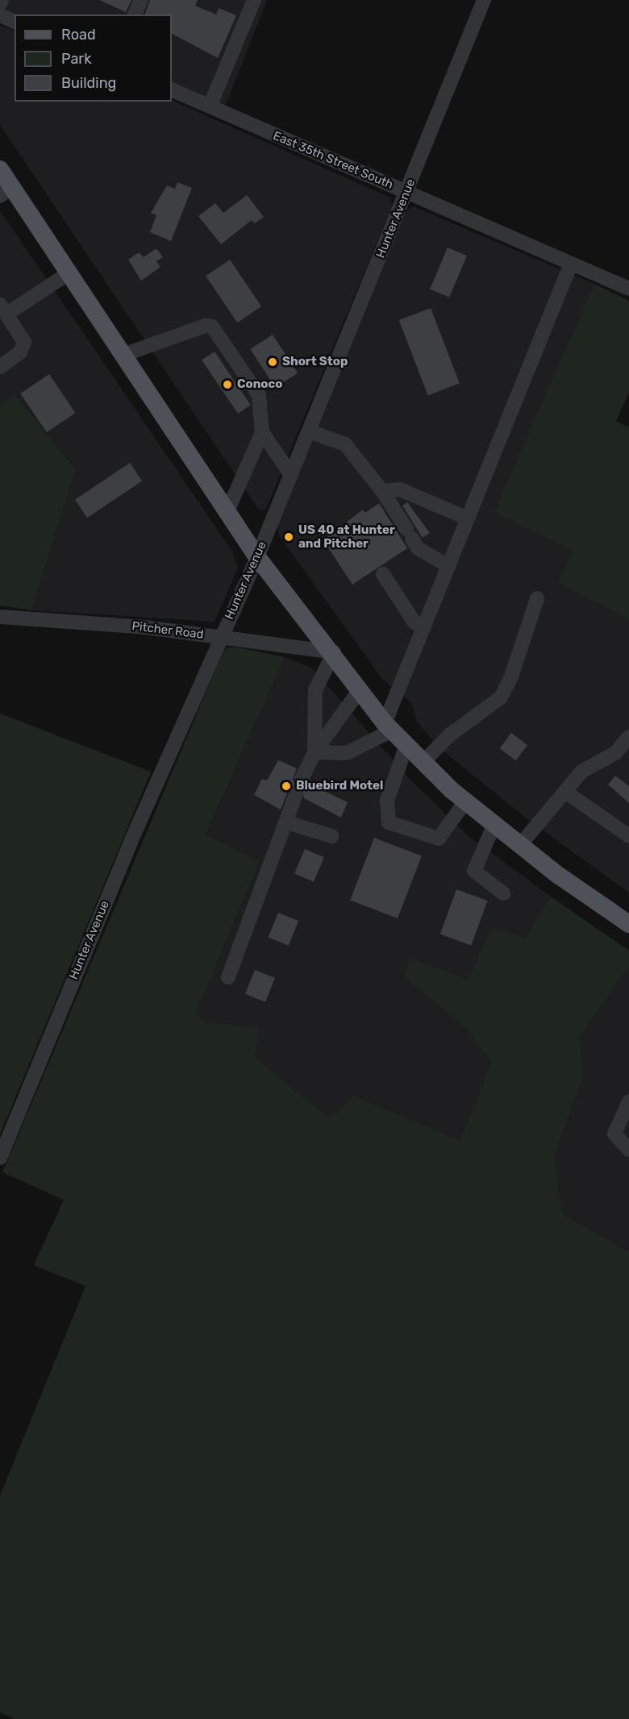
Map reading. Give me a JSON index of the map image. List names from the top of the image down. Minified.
{"streets":{"street":["East 35th Street South","Hunter Avenue","Pitcher Road"]},"crossings":[["East 35th Street South","Hunter Avenue"],["Hunter Avenue","Pitcher Road"]],"places":["Short Stop","Conoco","US 40 at Hunter and Pitcher","Bluebird Motel"],"legend":["Road","Park","Building"]}
